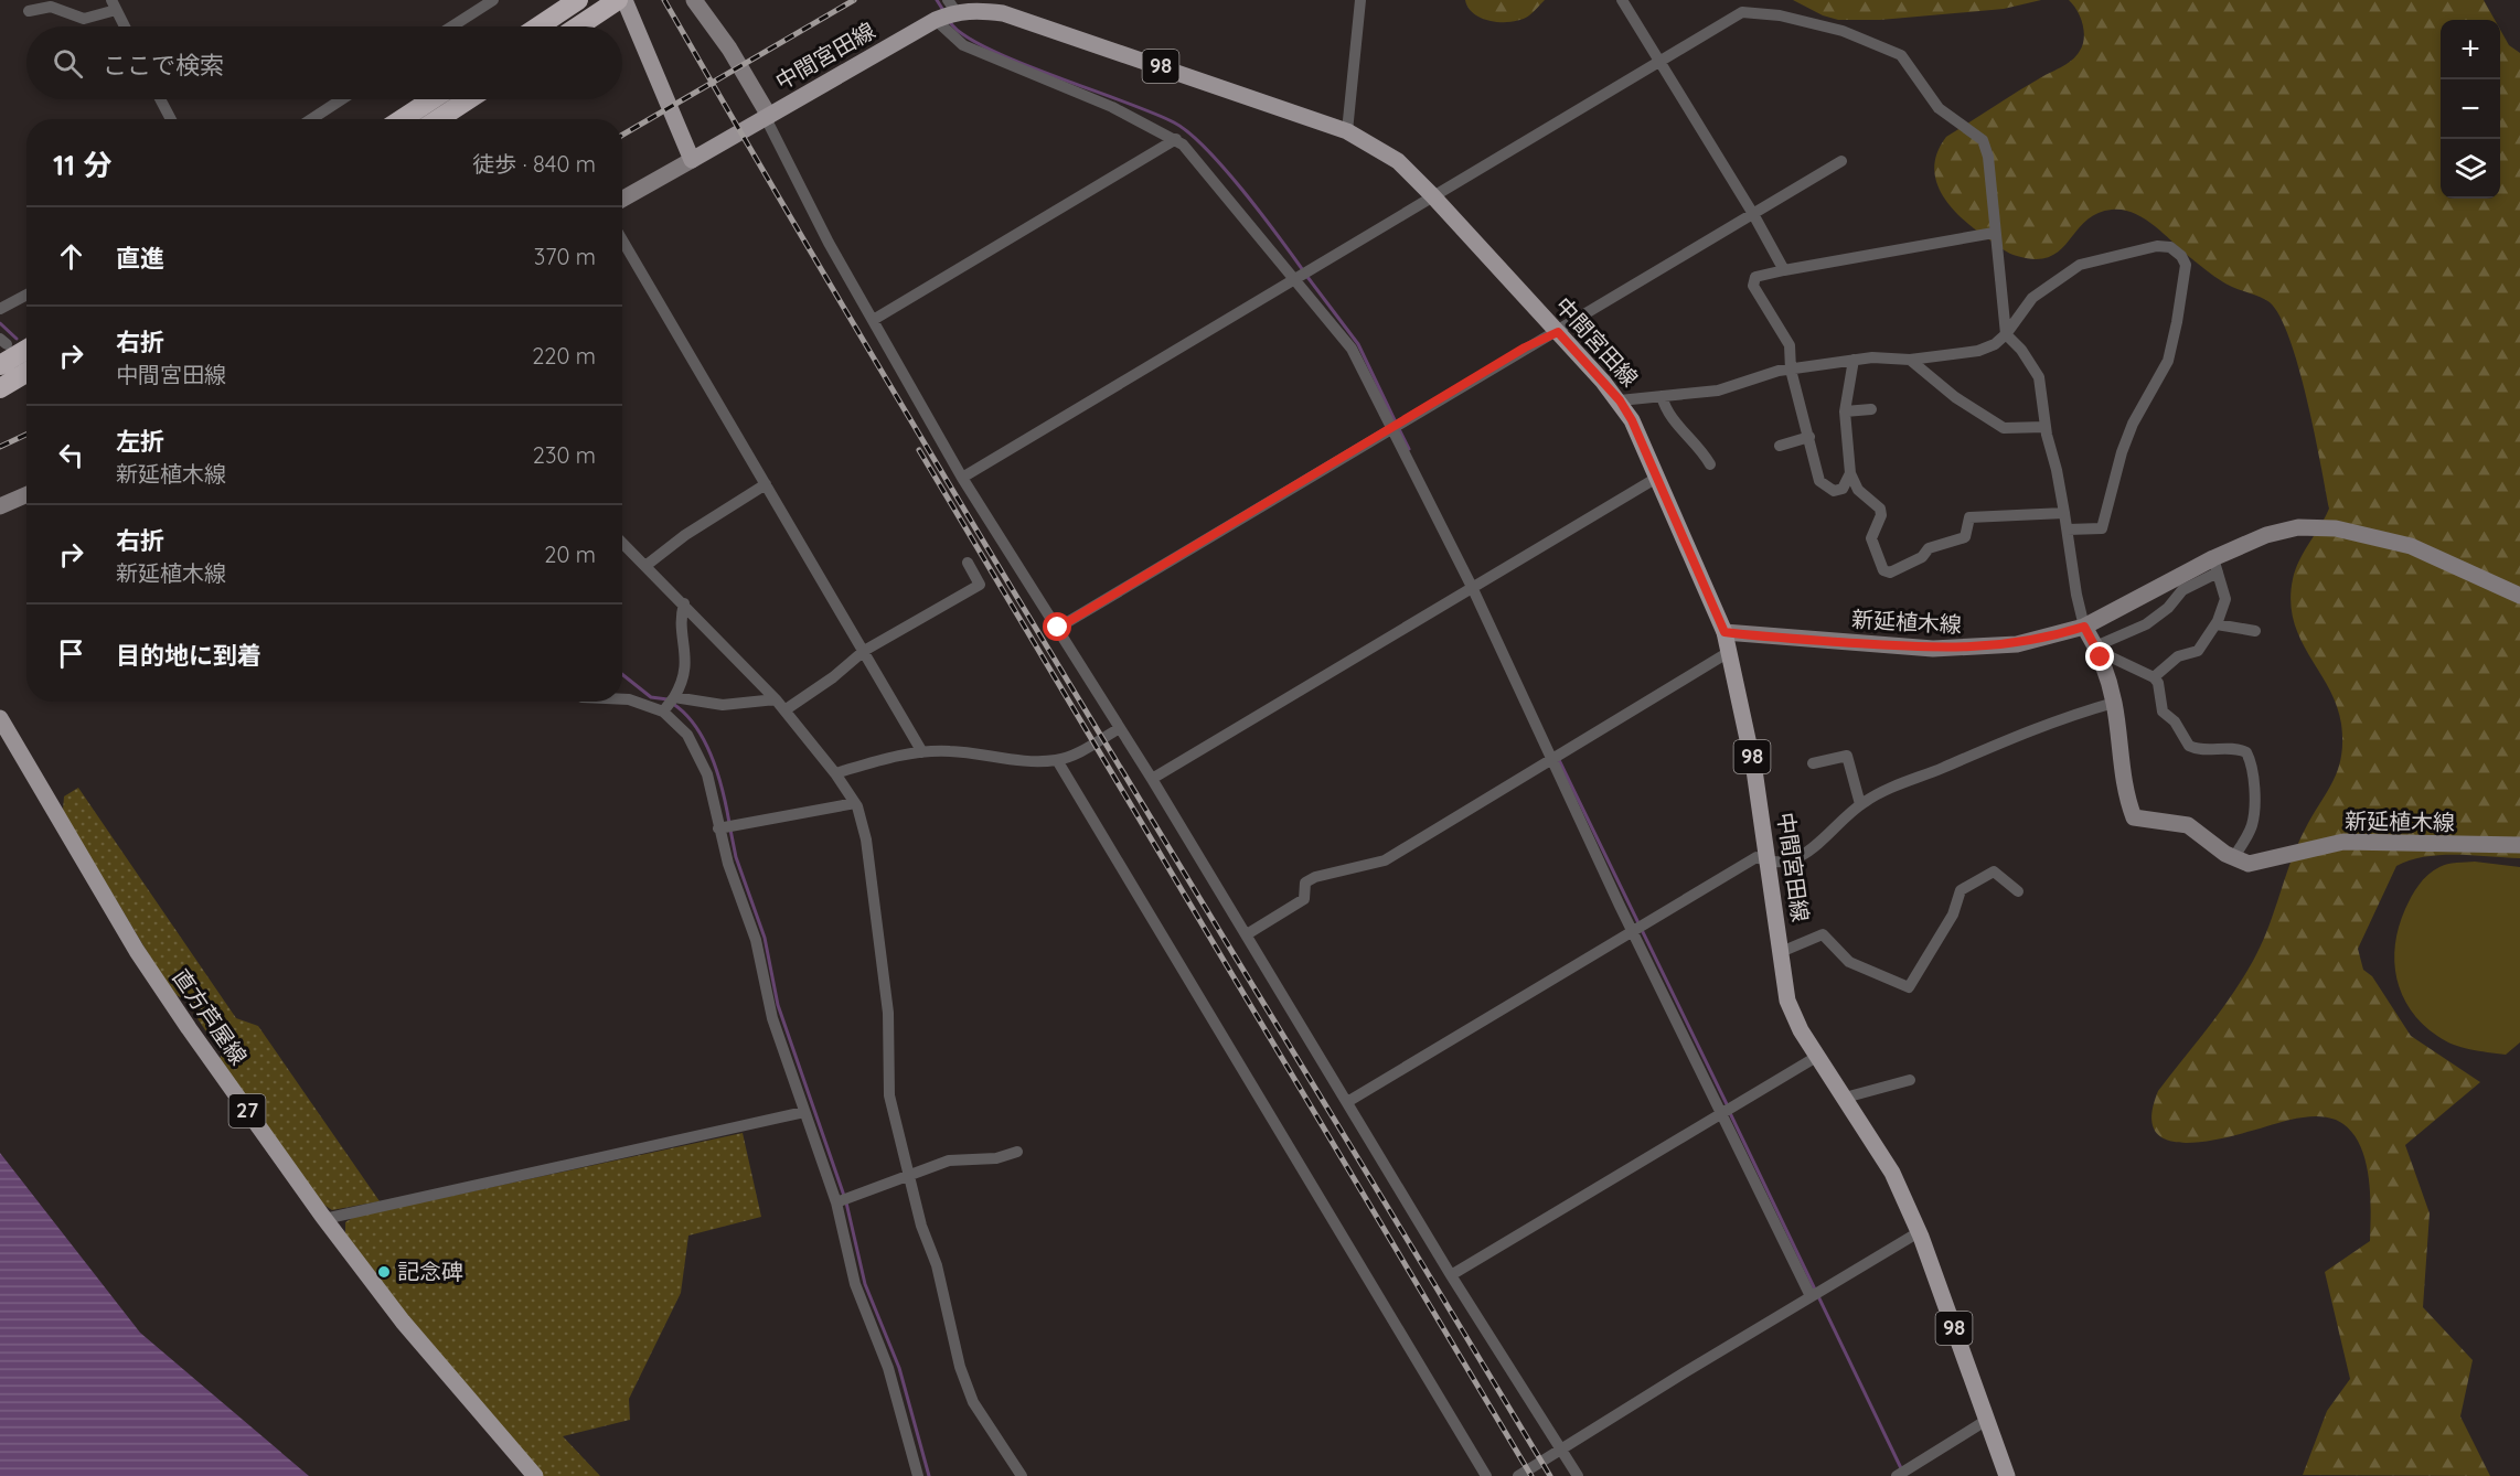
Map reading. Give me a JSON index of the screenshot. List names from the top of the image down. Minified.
{"streets":{"main road":["中間宮田線","98","新延植木線","直方芦屋線","27"]},"crossings":[["中間宮田線","新延植木線"]],"places":["記念碑"],"page":{"map_buttons":["+","−"],"search":"ここで検索","heading":["11 分","徒歩 · 840 m"],"list":[["直進","370 m"],["右折","中間宮田線","220 m"],["左折","新延植木線","230 m"],["右折","新延植木線","20 m"],"目的地に到着"]}}
